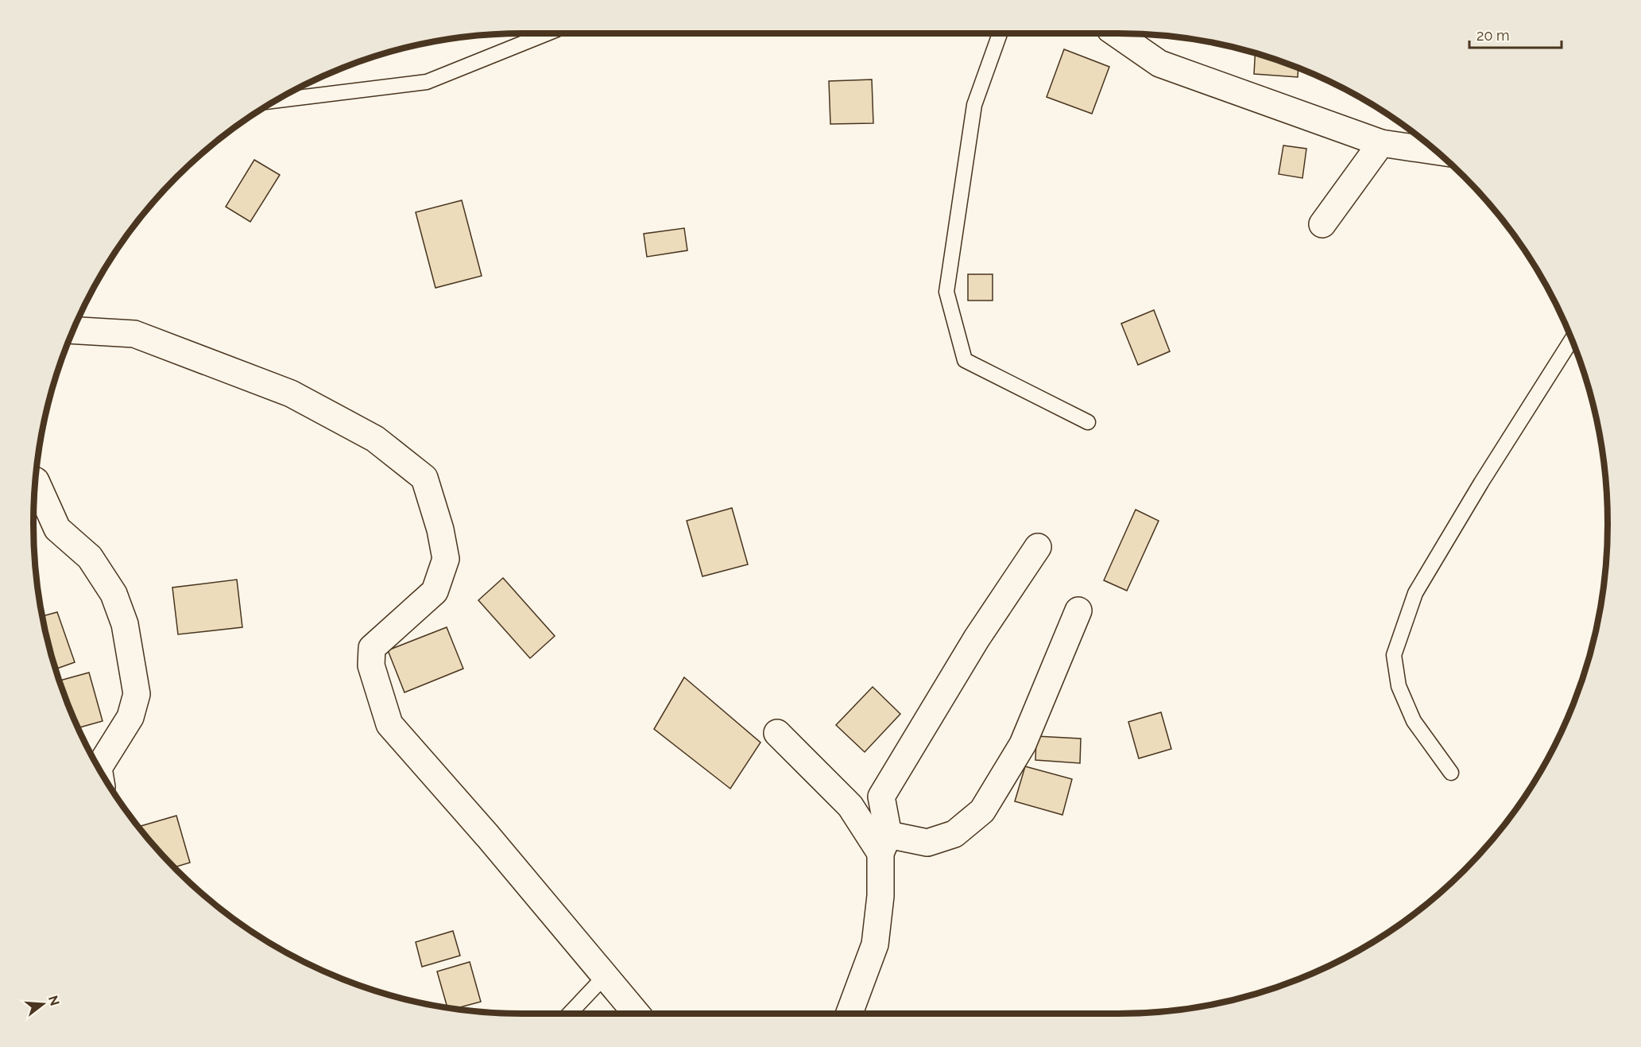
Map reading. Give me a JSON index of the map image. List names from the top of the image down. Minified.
{"scale_bar":"20 m","north":"right"}
